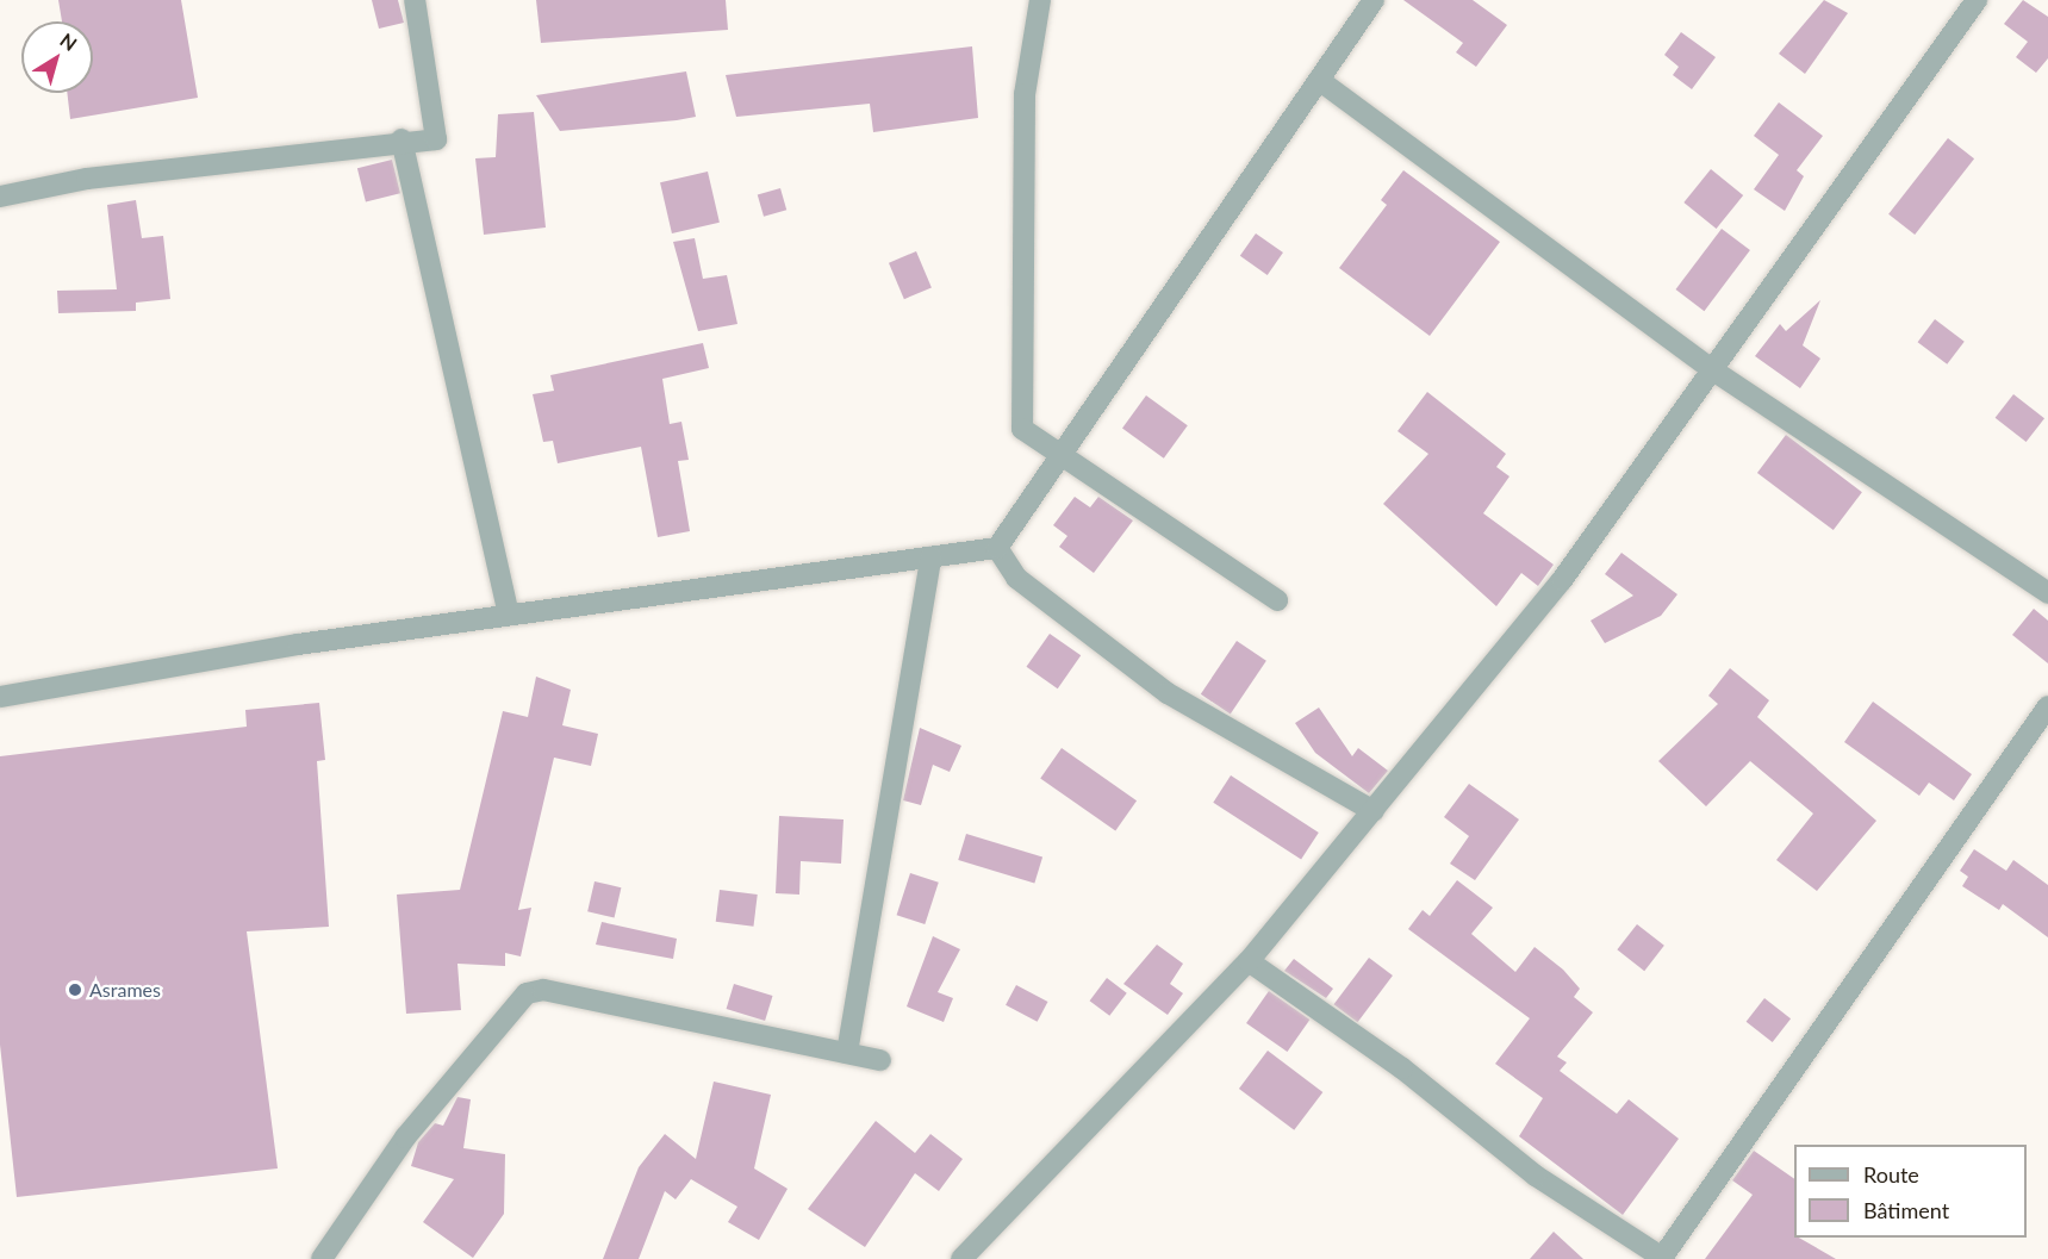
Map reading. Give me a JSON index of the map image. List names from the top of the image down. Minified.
{"places":["Asrames"],"legend":["Route","Bâtiment"],"north":"top right"}
